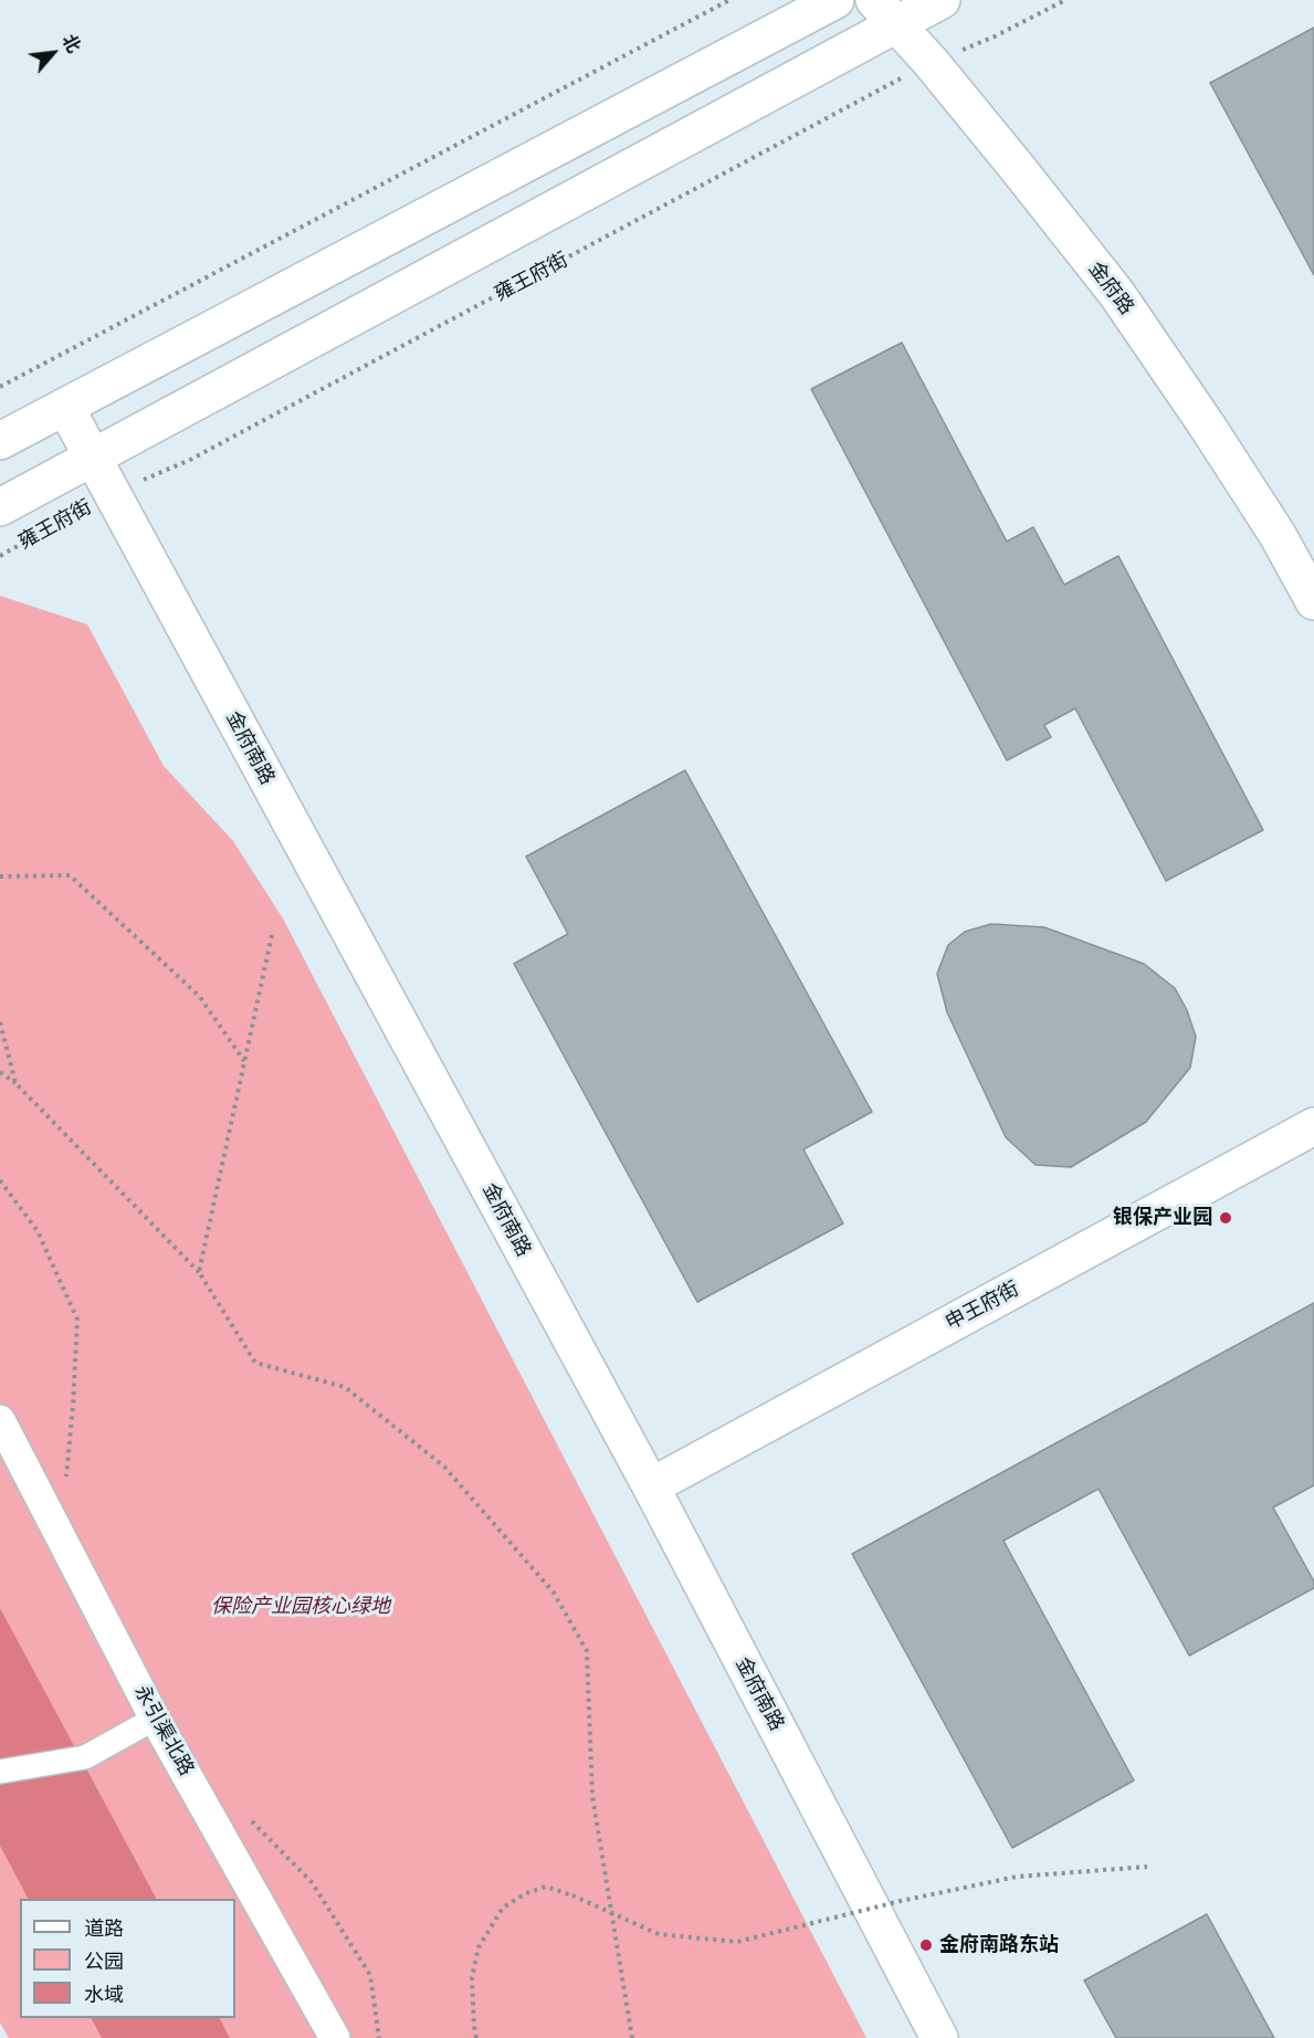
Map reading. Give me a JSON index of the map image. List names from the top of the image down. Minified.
{"streets":{"street":["雍王府街","金府路","金府南路","申王府街","永引渠北路"]},"crossings":[["雍王府街","金府路"],["雍王府街","金府南路"],["金府南路","申王府街"]],"parks":["保险产业园核心绿地"],"places":["银保产业园","金府南路东站"],"legend":["道路","公园","水域"],"north":"top right"}
